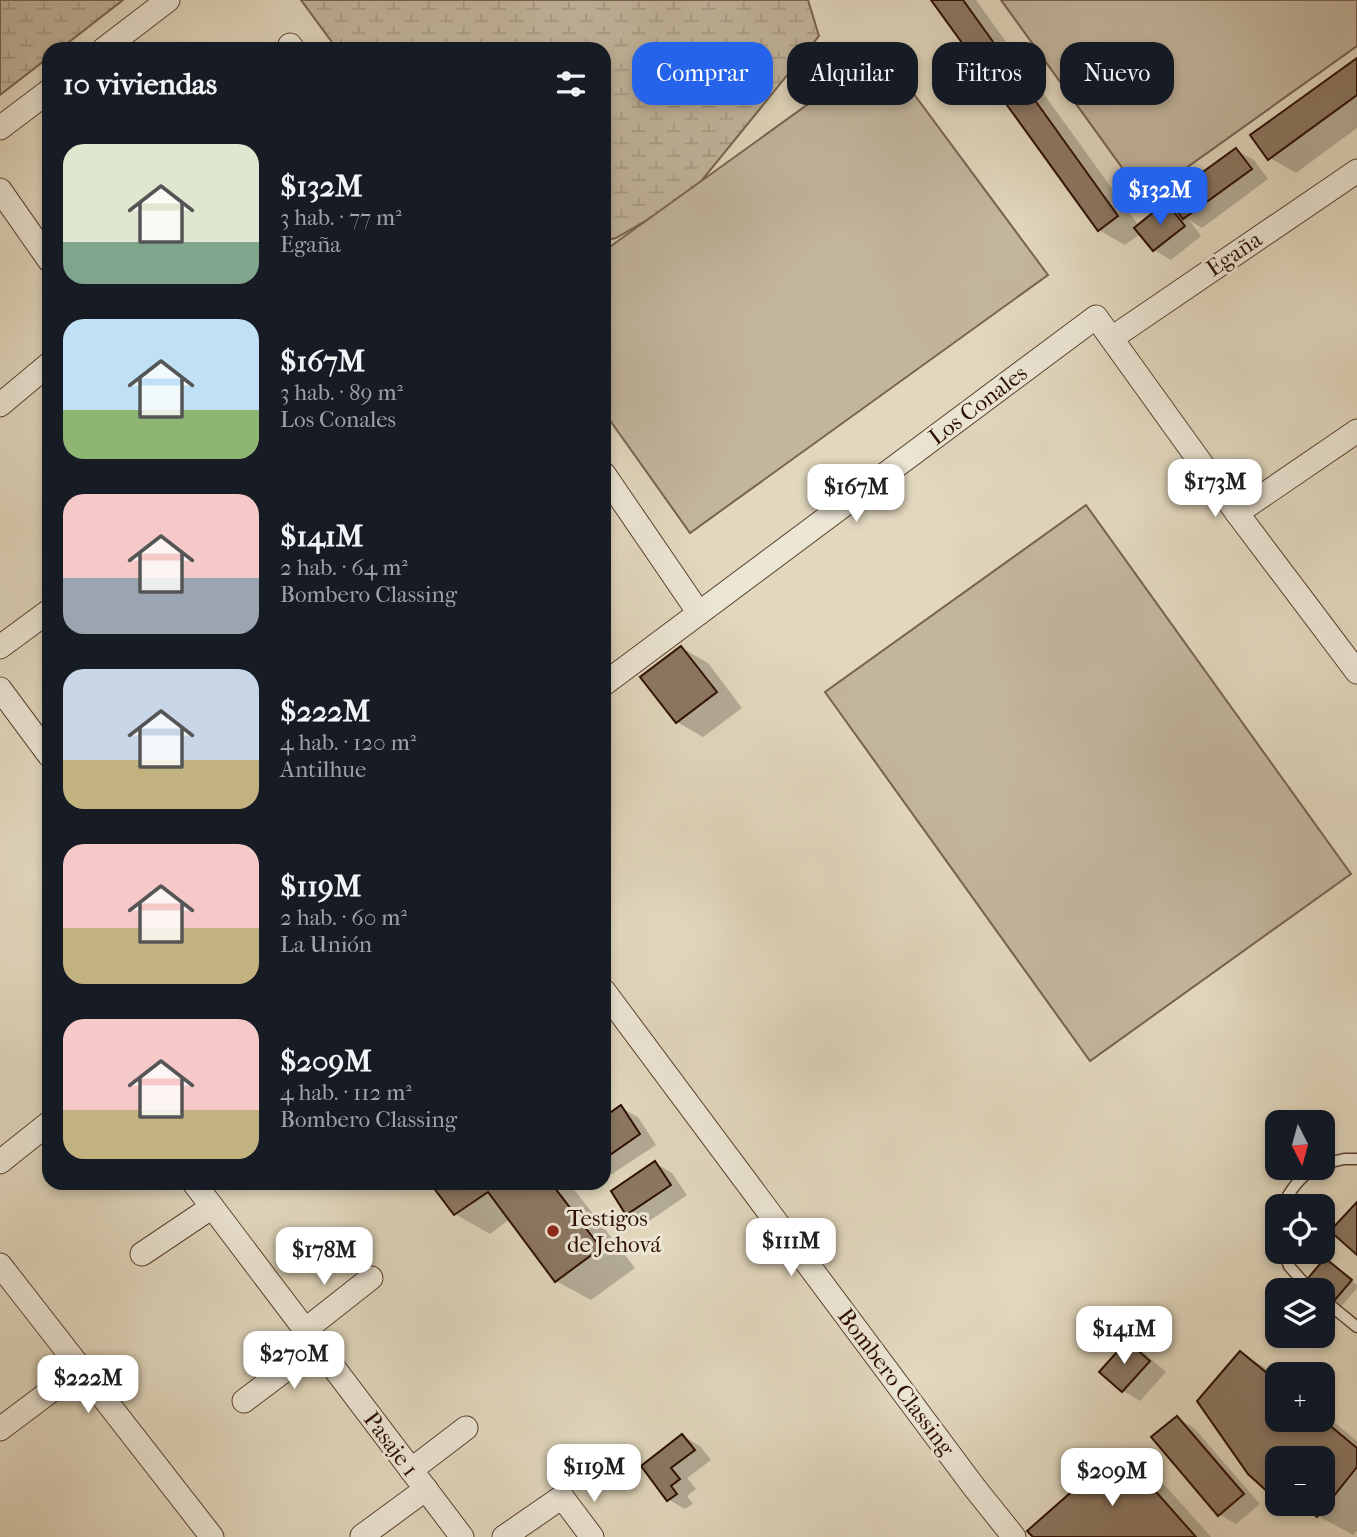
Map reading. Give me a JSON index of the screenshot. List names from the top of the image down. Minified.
{"streets":{"street":["Egaña","Los Conales","Bombero Classing","Pasaje 1"]},"crossings":[["Egaña","Los Conales"]],"places":["Testigos de Jehová"],"north":"bottom","page":{"chip":["Comprar","Alquilar","Filtros","Nuevo"],"heading":"10 viviendas","list":[{"name":"$132M","note":"3 hab. · 77 m² · Egaña"},{"name":"$167M","note":"3 hab. · 89 m² · Los Conales"},{"name":"$141M","note":"2 hab. · 64 m² · Bombero Classing"},{"name":"$222M","note":"4 hab. · 120 m² · Antilhue"},{"name":"$119M","note":"2 hab. · 60 m² · La Unión"},{"name":"$209M","note":"4 hab. · 112 m² · Bombero Classing"}],"price":["$132M","$173M","$167M","$111M","$178M","$141M","$270M","$222M","$119M","$209M"],"map_buttons":["+","−"]}}
